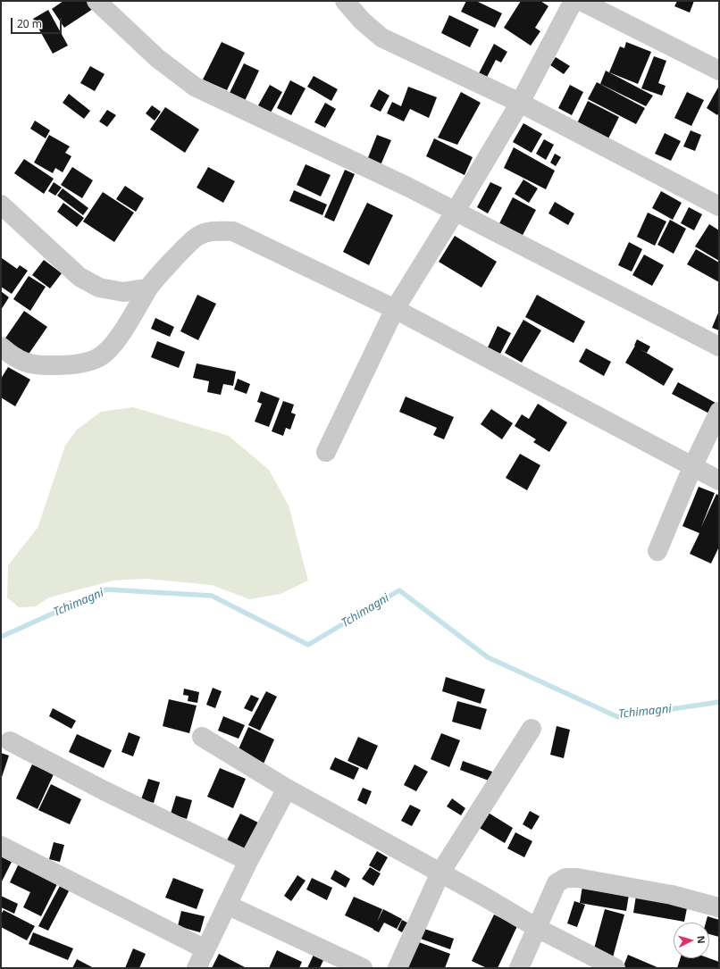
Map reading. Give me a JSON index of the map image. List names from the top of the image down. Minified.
{"water":["Tchimagni"],"scale_bar":"20 m","north":"right"}
